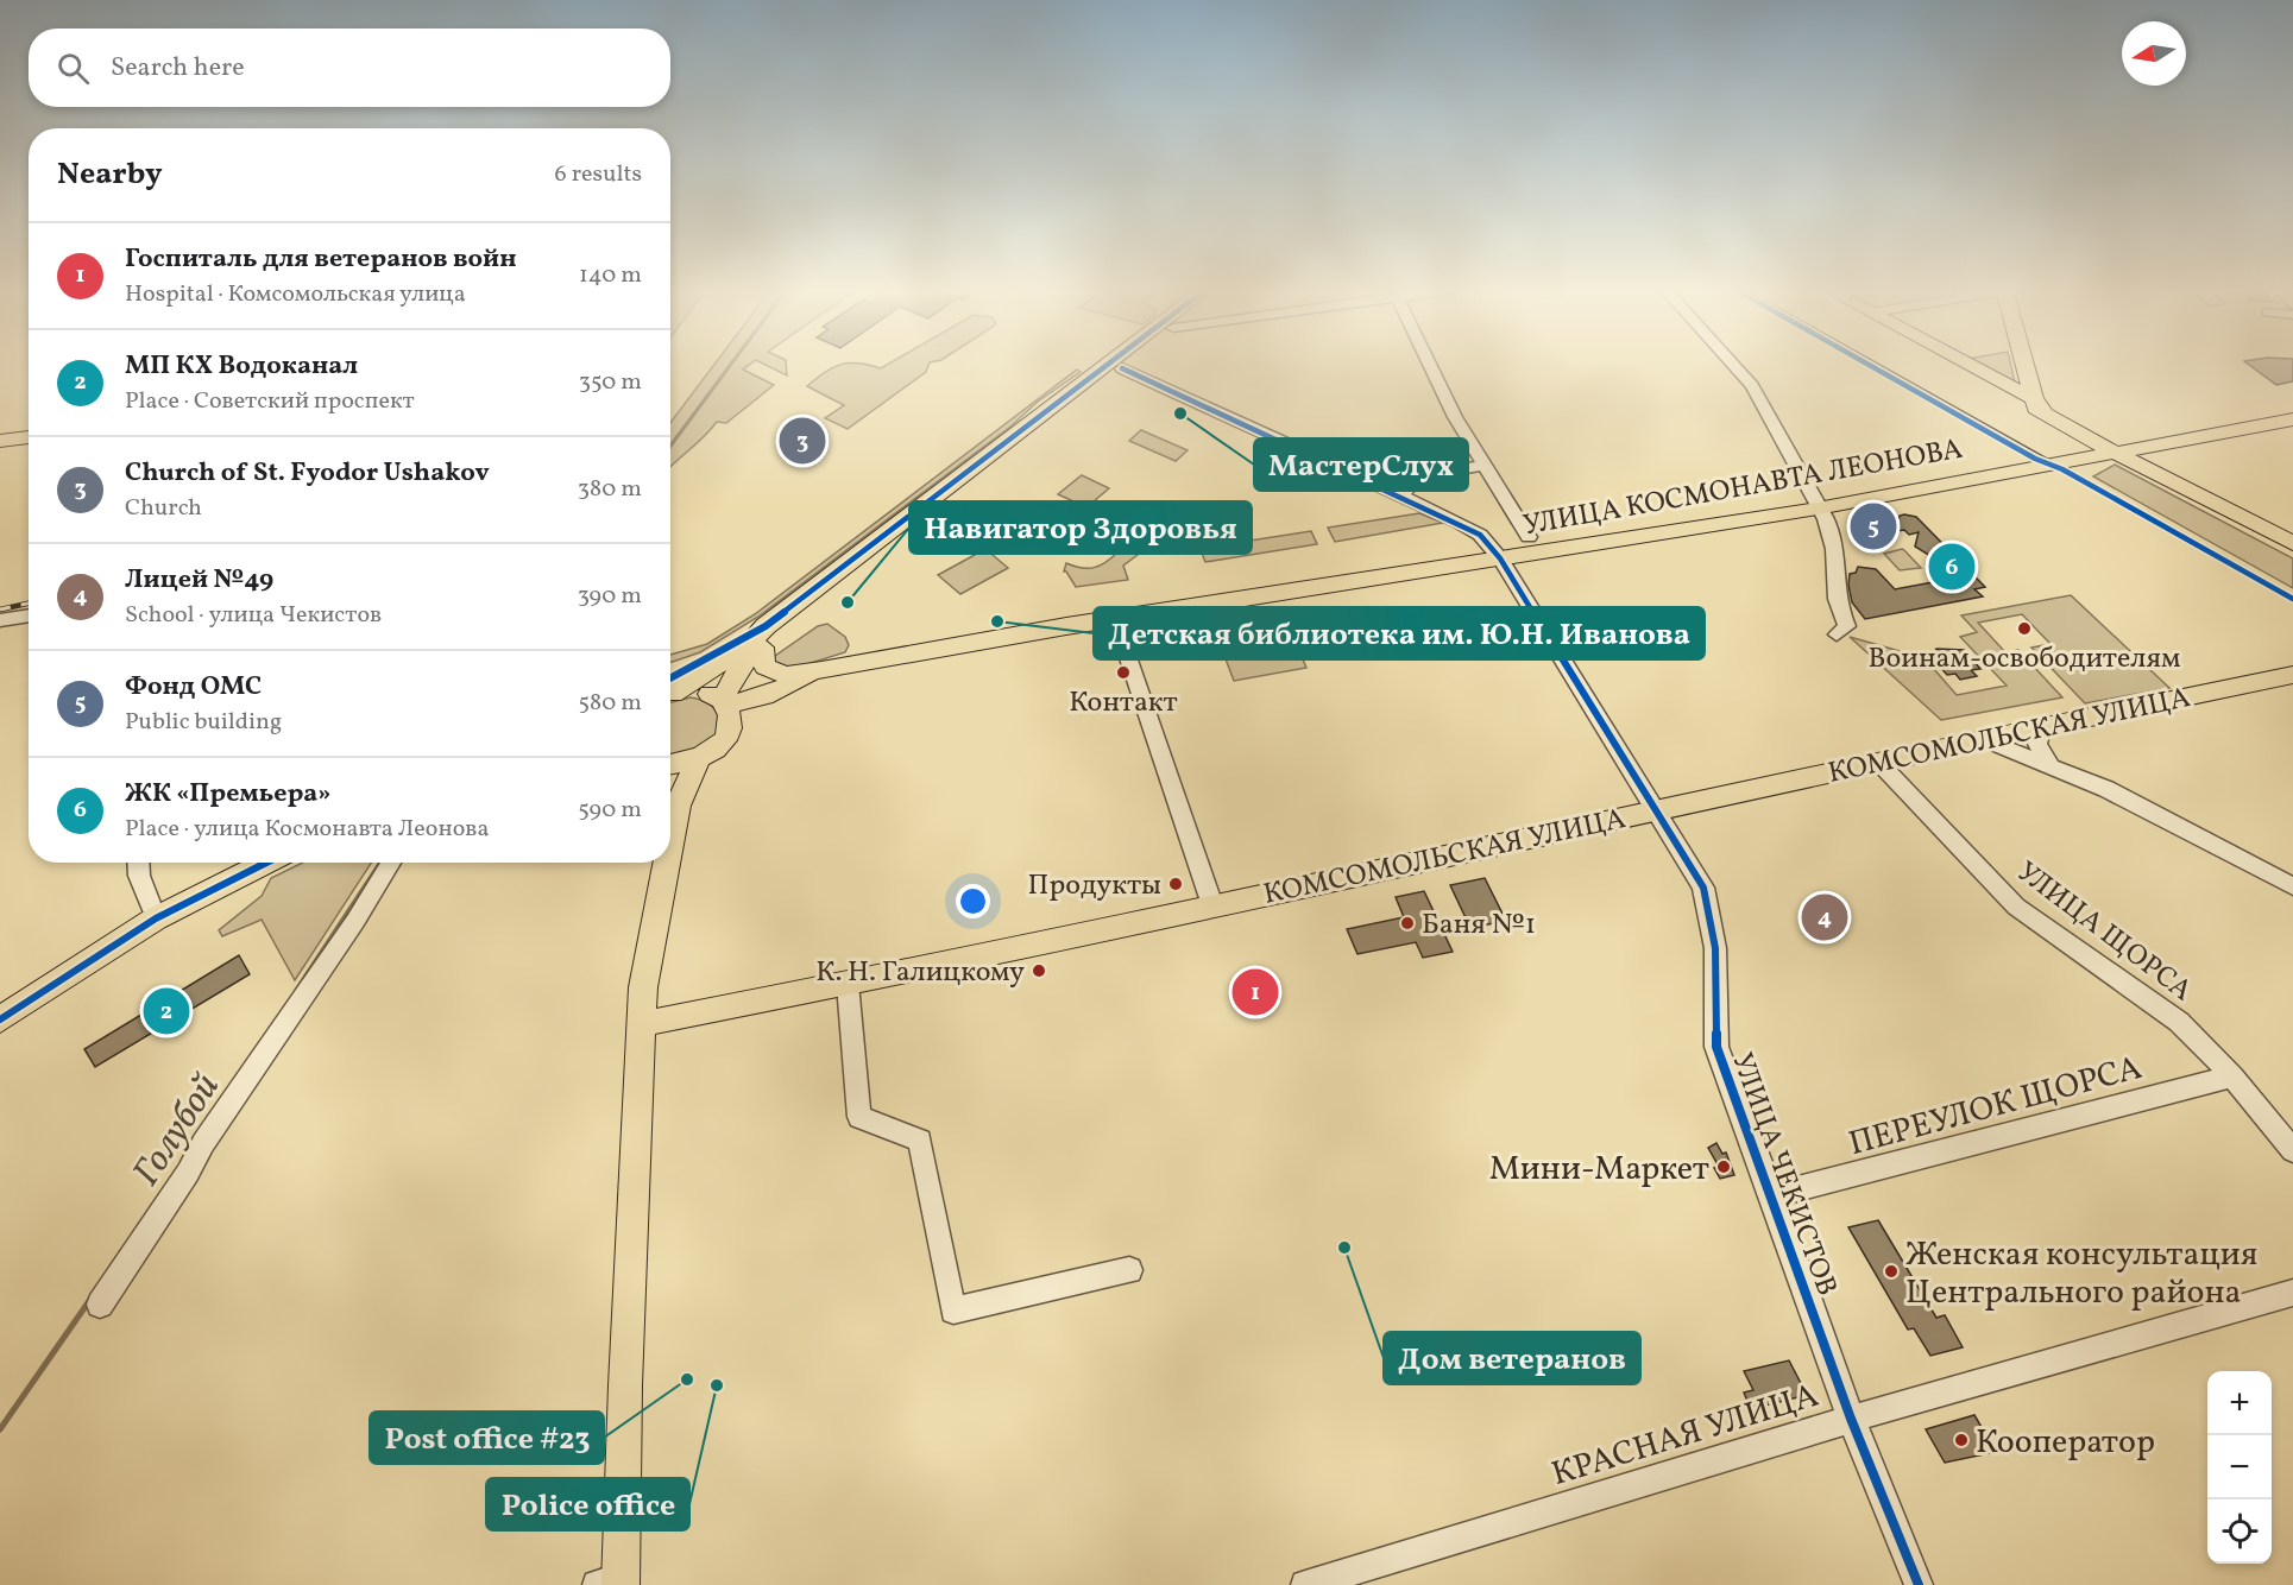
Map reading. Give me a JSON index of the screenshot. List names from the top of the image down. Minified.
{"streets":{"main road":["УЛИЦА КОСМОНАВТА ЛЕОНОВА","КОМСОМОЛЬСКАЯ УЛИЦА"],"street":["УЛИЦА ЩОРСА","ПЕРЕУЛОК ЩОРСА","УЛИЦА ЧЕКИСТОВ","КРАСНАЯ УЛИЦА"]},"crossings":[["УЛИЦА КОСМОНАВТА ЛЕОНОВА","УЛИЦА ЧЕКИСТОВ"],["КОМСОМОЛЬСКАЯ УЛИЦА","УЛИЦА ЩОРСА"],["КОМСОМОЛЬСКАЯ УЛИЦА","УЛИЦА ЧЕКИСТОВ"],["УЛИЦА ЩОРСА","ПЕРЕУЛОК ЩОРСА"],["ПЕРЕУЛОК ЩОРСА","УЛИЦА ЧЕКИСТОВ"],["УЛИЦА ЧЕКИСТОВ","КРАСНАЯ УЛИЦА"]],"water":["Голубой"],"places":["МастерСлух","Навигатор Здоровья","Детская библиотека им. Ю.Н. Иванова","Воинам-освободителям","Контакт","Продукты","Баня №1","К. Н. Галицкому","Мини-Маркет","Дом ветеранов","Женская консультация Центрального района","Post office #23","Police office","Кооператор"],"north":"left","page":{"search":"Search here","heading":["Nearby","6 results"],"list":[{"mark":"1","name":"Госпиталь для ветеранов войн","note":"Hospital · Комсомольская улица","value":"140 m"},{"mark":"2","name":"МП КХ Водоканал","note":"Place · Советский проспект","value":"350 m"},{"mark":"3","name":"Church of St. Fyodor Ushakov","note":"Church","value":"380 m"},{"mark":"4","name":"Лицей №49","note":"School · улица Чекистов","value":"390 m"},{"mark":"5","name":"Фонд ОМС","note":"Public building","value":"580 m"},{"mark":"6","name":"ЖК «Премьера»","note":"Place · улица Космонавта Леонова","value":"590 m"}],"pins":["3","5","6","4","1","2"],"map_buttons":["+","−"]}}
